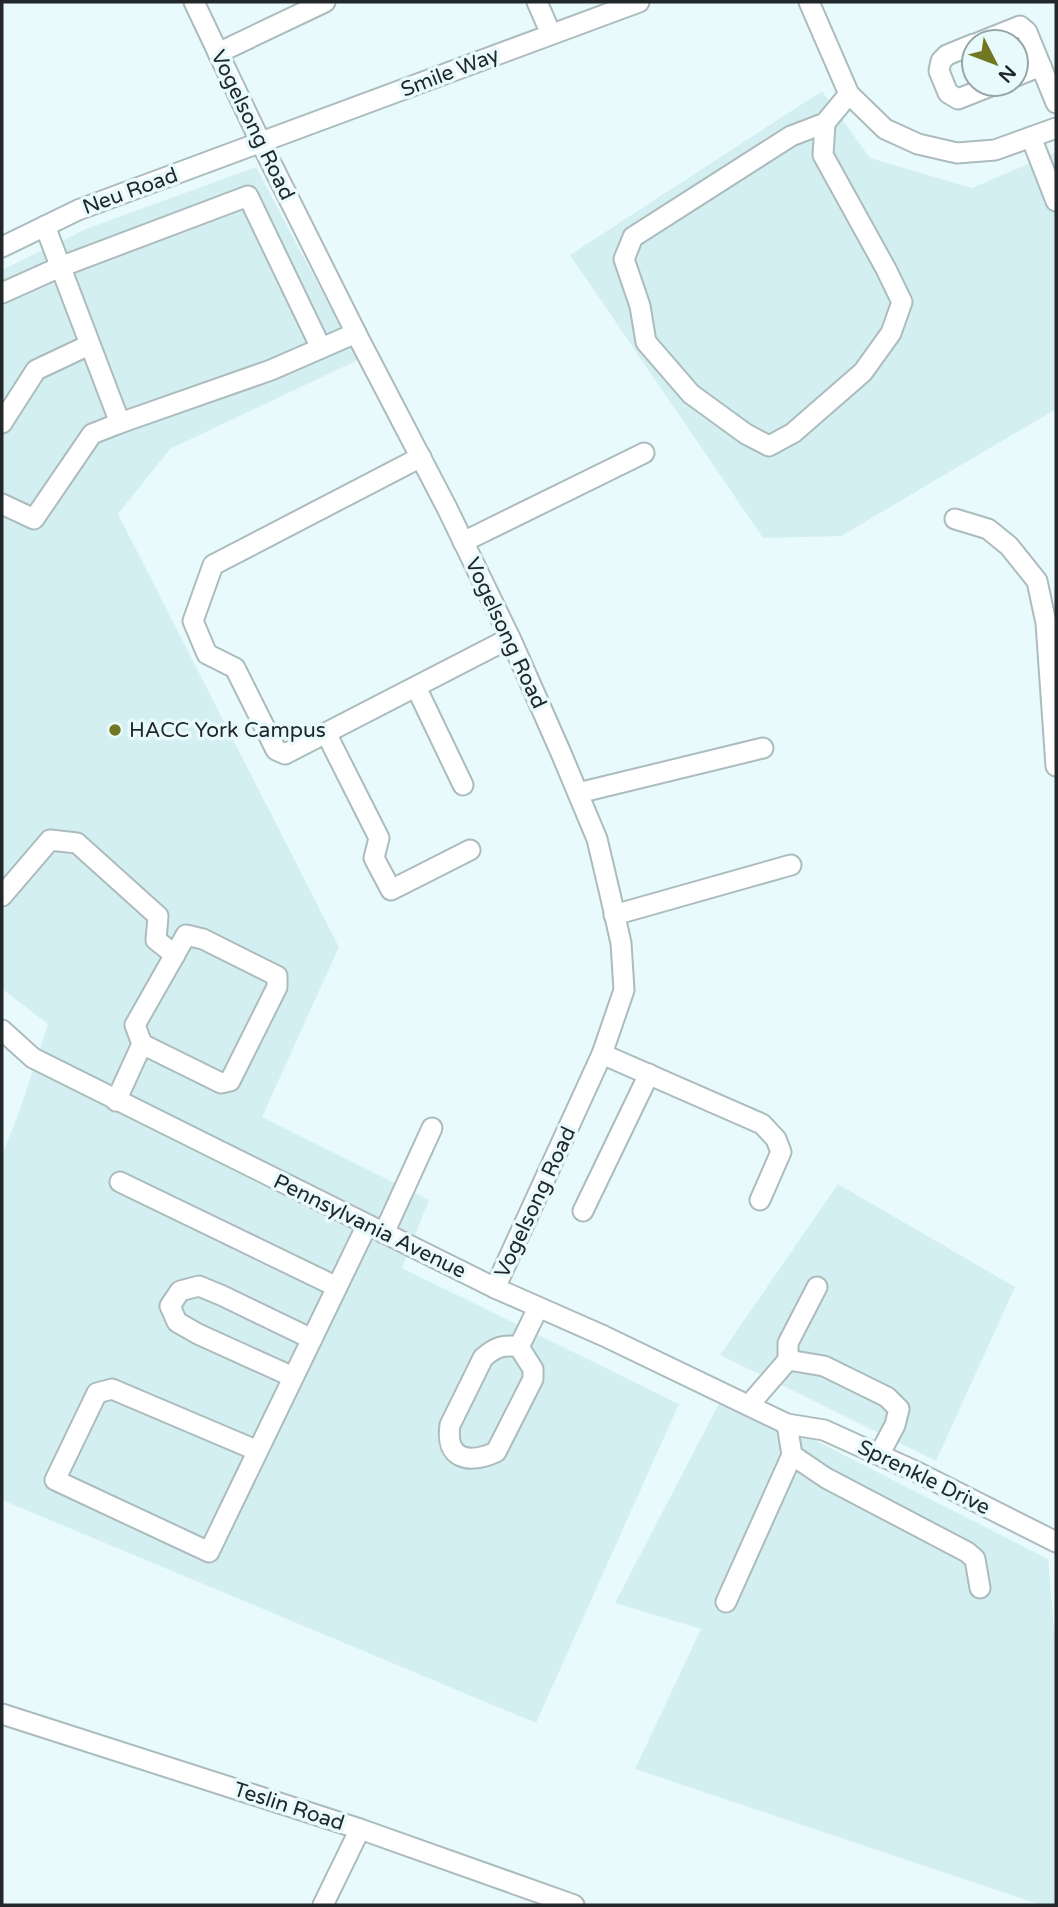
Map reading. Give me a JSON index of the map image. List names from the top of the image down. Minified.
{"streets":{"street":["Smile Way","Vogelsong Road","Neu Road","Pennsylvania Avenue","Sprenkle Drive","Teslin Road"]},"crossings":[["Smile Way","Vogelsong Road"],["Smile Way","Neu Road"],["Vogelsong Road","Neu Road"],["Vogelsong Road","Pennsylvania Avenue"],["Pennsylvania Avenue","Sprenkle Drive"]],"places":["HACC York Campus"],"north":"bottom right"}
